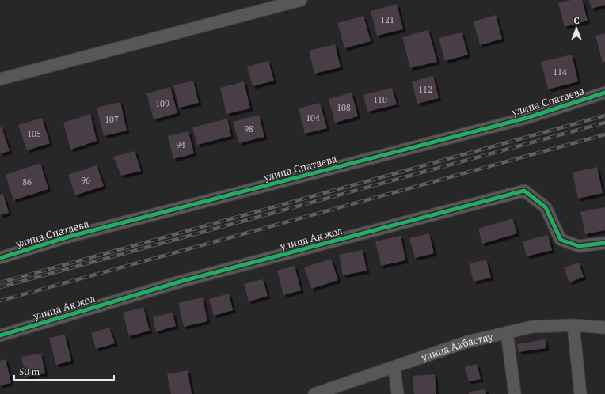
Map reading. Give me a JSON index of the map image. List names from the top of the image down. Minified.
{"streets":{"street":["улица Спатаева","улица Ак жол","улица Акбастау"]},"house_numbers":["121","114","112","110","109","108","104","107","98","105","94","96","86"],"scale_bar":"50 m","north":"top"}
